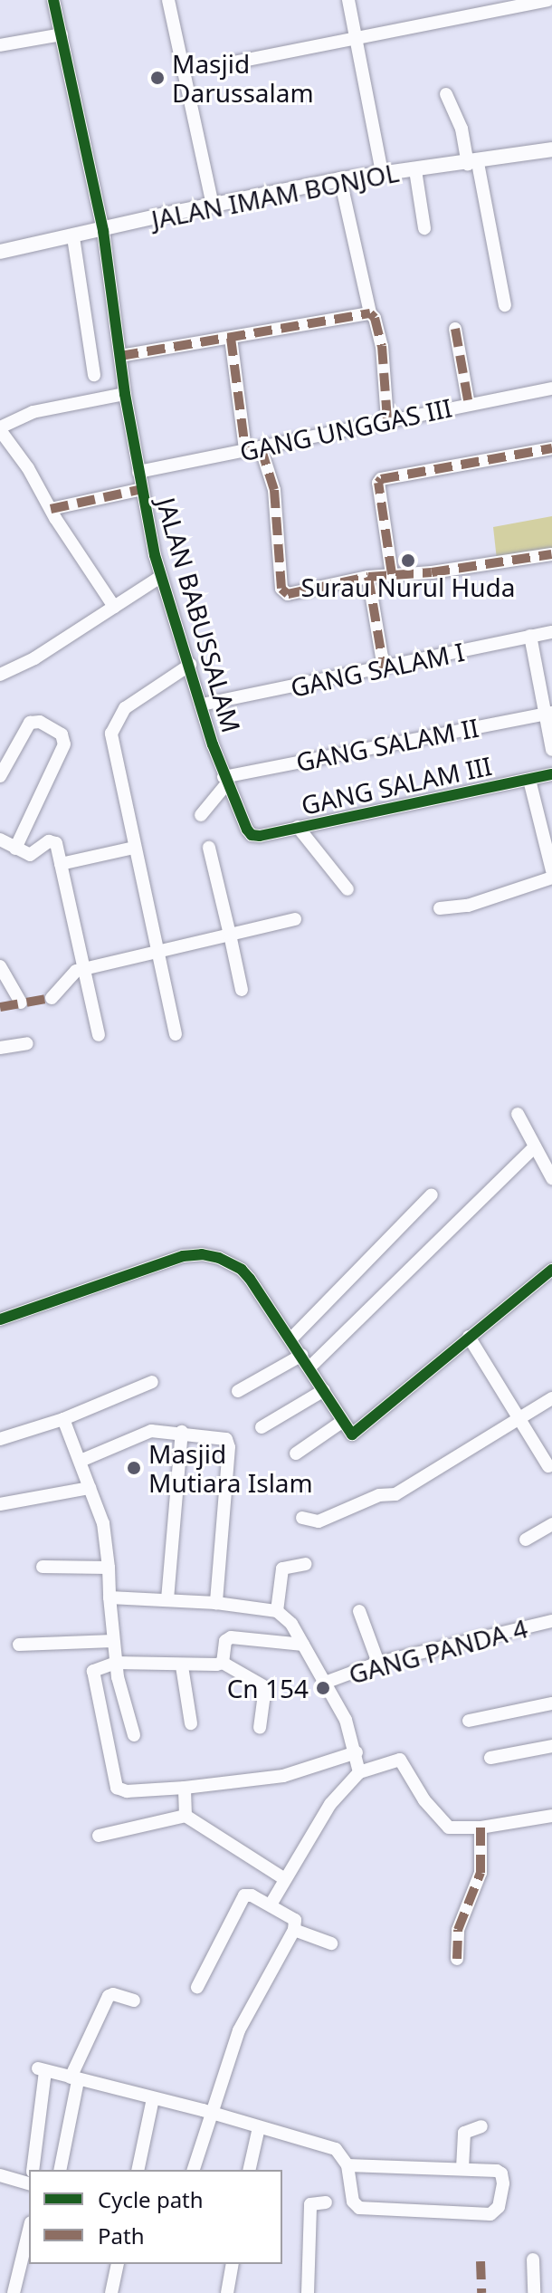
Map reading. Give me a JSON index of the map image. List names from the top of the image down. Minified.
{"streets":{"main road":["JALAN IMAM BONJOL"],"street":["GANG UNGGAS III","JALAN BABUSSALAM","GANG SALAM I","GANG SALAM II","GANG SALAM III","GANG PANDA 4"]},"crossings":[["JALAN IMAM BONJOL","JALAN BABUSSALAM"],["GANG UNGGAS III","JALAN BABUSSALAM"],["JALAN BABUSSALAM","GANG SALAM I"],["JALAN BABUSSALAM","GANG SALAM II"],["JALAN BABUSSALAM","GANG SALAM III"]],"places":["Masjid Darussalam","Surau Nurul Huda","Masjid Mutiara Islam","Cn 154"],"legend":["Cycle path","Path"]}
